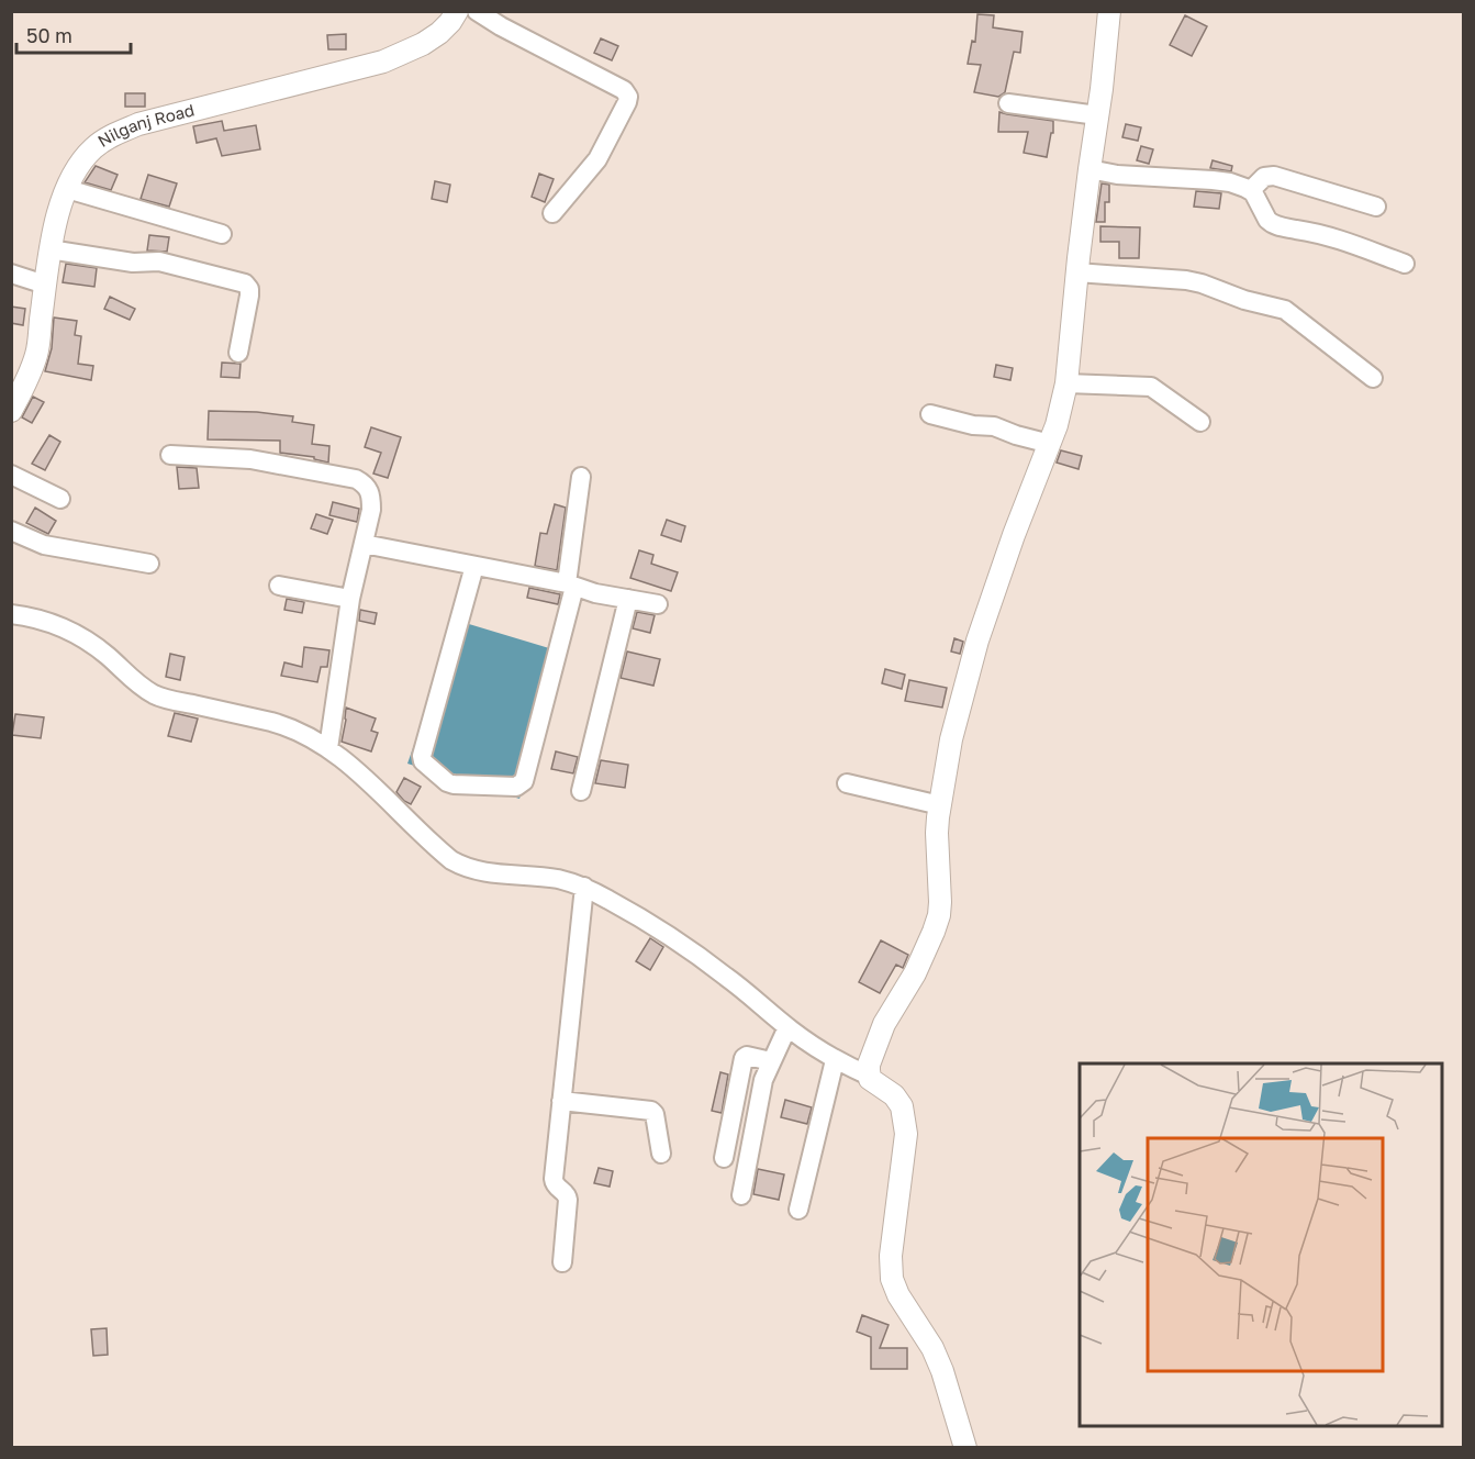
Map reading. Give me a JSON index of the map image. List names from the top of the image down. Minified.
{"streets":{"street":["Nilganj Road"]},"scale_bar":"50 m"}
